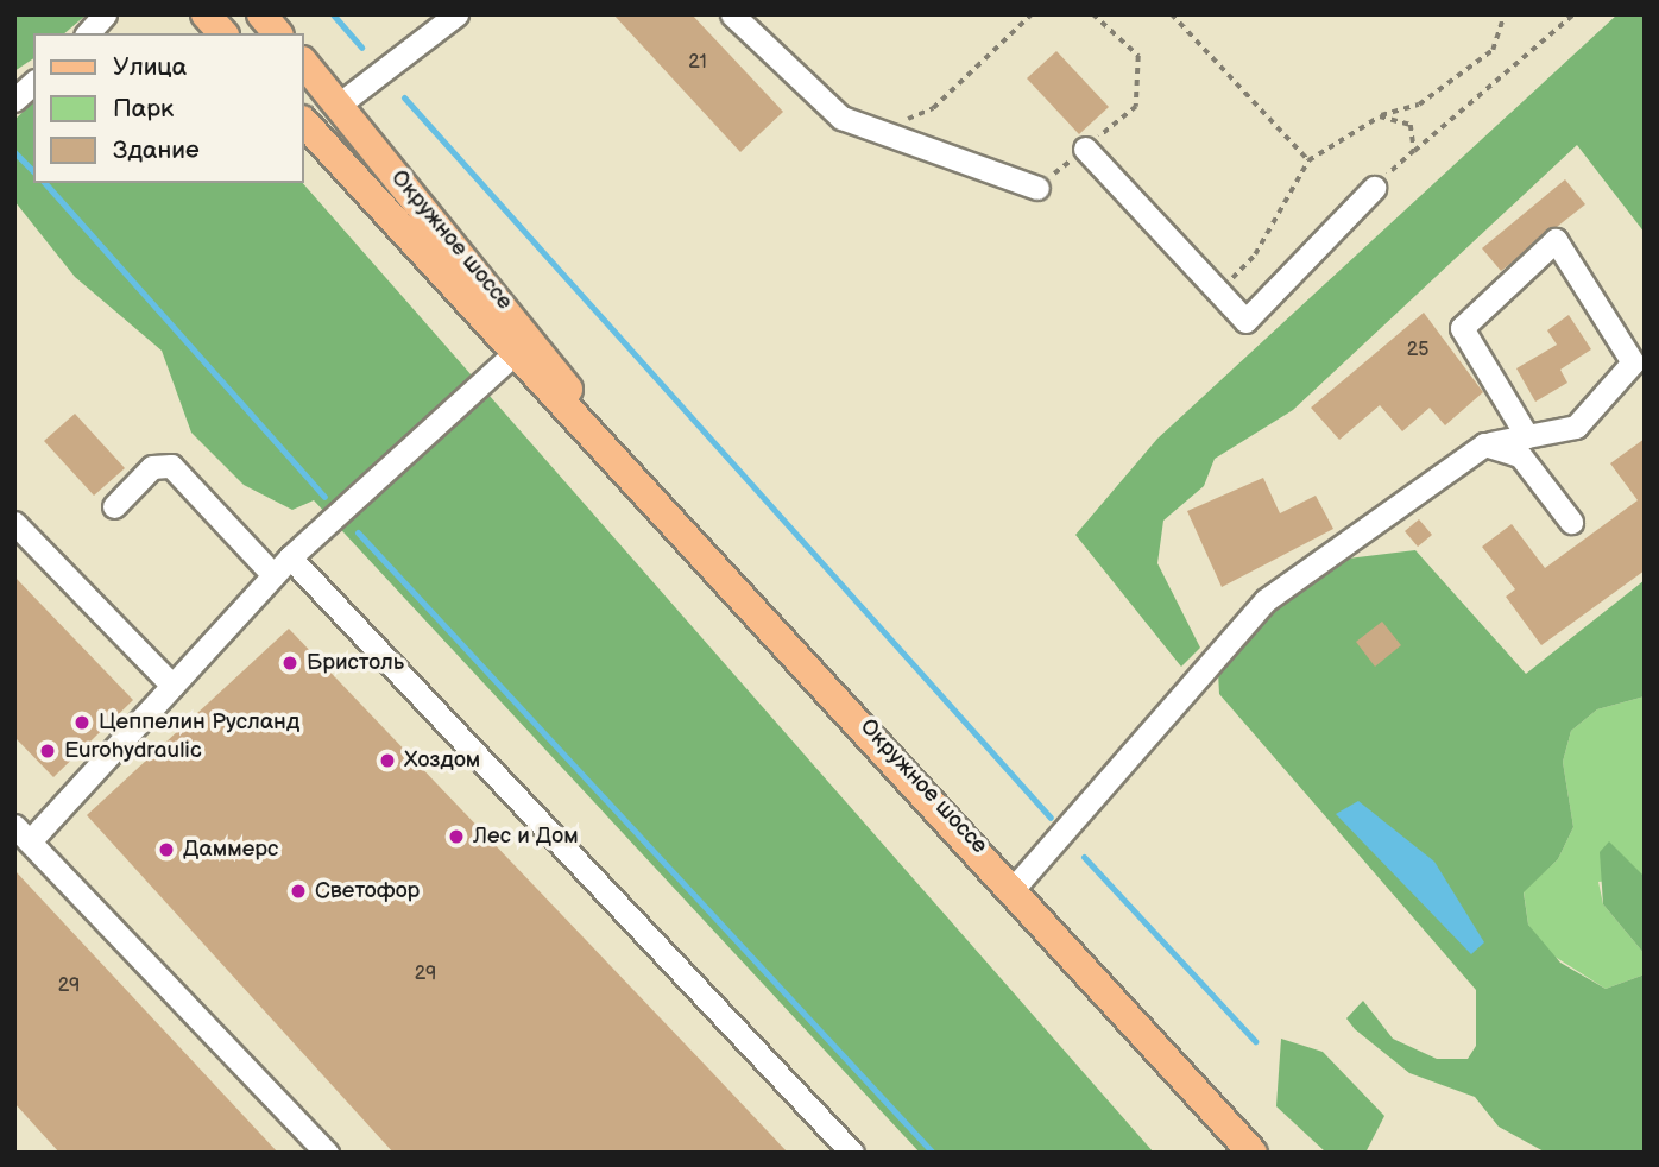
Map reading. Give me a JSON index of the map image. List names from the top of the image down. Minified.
{"streets":{"main road":["Окружное шоссе"]},"places":["Бристоль","Цеппелин Русланд","Eurohydraulic","Хоздом","Лес и Дом","Даммерс","Светофор"],"house_numbers":["21","25","29","29"],"legend":["Улица","Парк","Здание"]}
